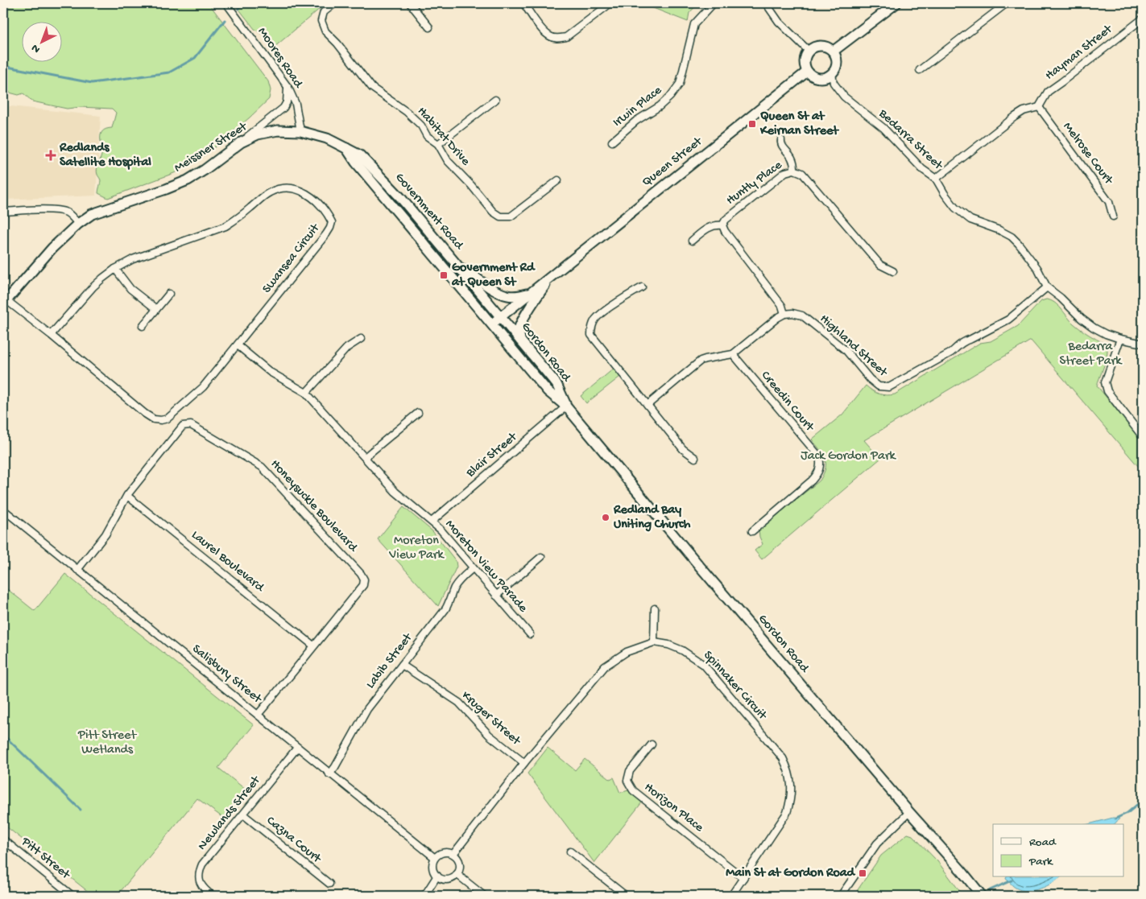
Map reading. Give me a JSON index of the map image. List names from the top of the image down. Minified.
{"streets":{"street":["Hayman Street","Moores Road","Irwin Place","Habitat Drive","Bedarra Street","Meissner Street","Melrose Court","Queen Street","Huntly Place","Government Road","Swansea Circuit","Highland Street","Gordon Road","Creedin Court","Blair Street","Honeysuckle Boulevard","Laurel Boulevard","Moreton View Parade","Labib Street","Salisbury Street","Spinnaker Circuit","Kruger Street","Horizon Place","Newlands Street","Cazna Court","Pitt Street"]},"crossings":[["Hayman Street","Melrose Court"],["Moores Road","Meissner Street"],["Moores Road","Government Road"],["Bedarra Street","Queen Street"],["Bedarra Street","Highland Street"],["Meissner Street","Government Road"],["Meissner Street","Swansea Circuit"],["Queen Street","Government Road"],["Queen Street","Gordon Road"],["Huntly Place","Highland Street"],["Government Road","Gordon Road"],["Swansea Circuit","Moreton View Parade"],["Gordon Road","Blair Street"],["Blair Street","Moreton View Parade"],["Honeysuckle Boulevard","Laurel Boulevard"],["Honeysuckle Boulevard","Salisbury Street"],["Moreton View Parade","Labib Street"],["Labib Street","Salisbury Street"],["Labib Street","Kruger Street"],["Salisbury Street","Newlands Street"],["Spinnaker Circuit","Horizon Place"],["Newlands Street","Cazna Court"]],"parks":["Bedarra Street Park","Jack Gordon Park","Moreton View Park","Pitt Street Wetlands"],"places":{"transit":["Queen St at Keirnan Street","Government Rd at Queen St","Main St at Gordon Road"],"health":["Redlands Satellite Hospital"],"other":["Redland Bay Uniting Church"]},"legend":["Road","Park"],"north":"bottom left"}
